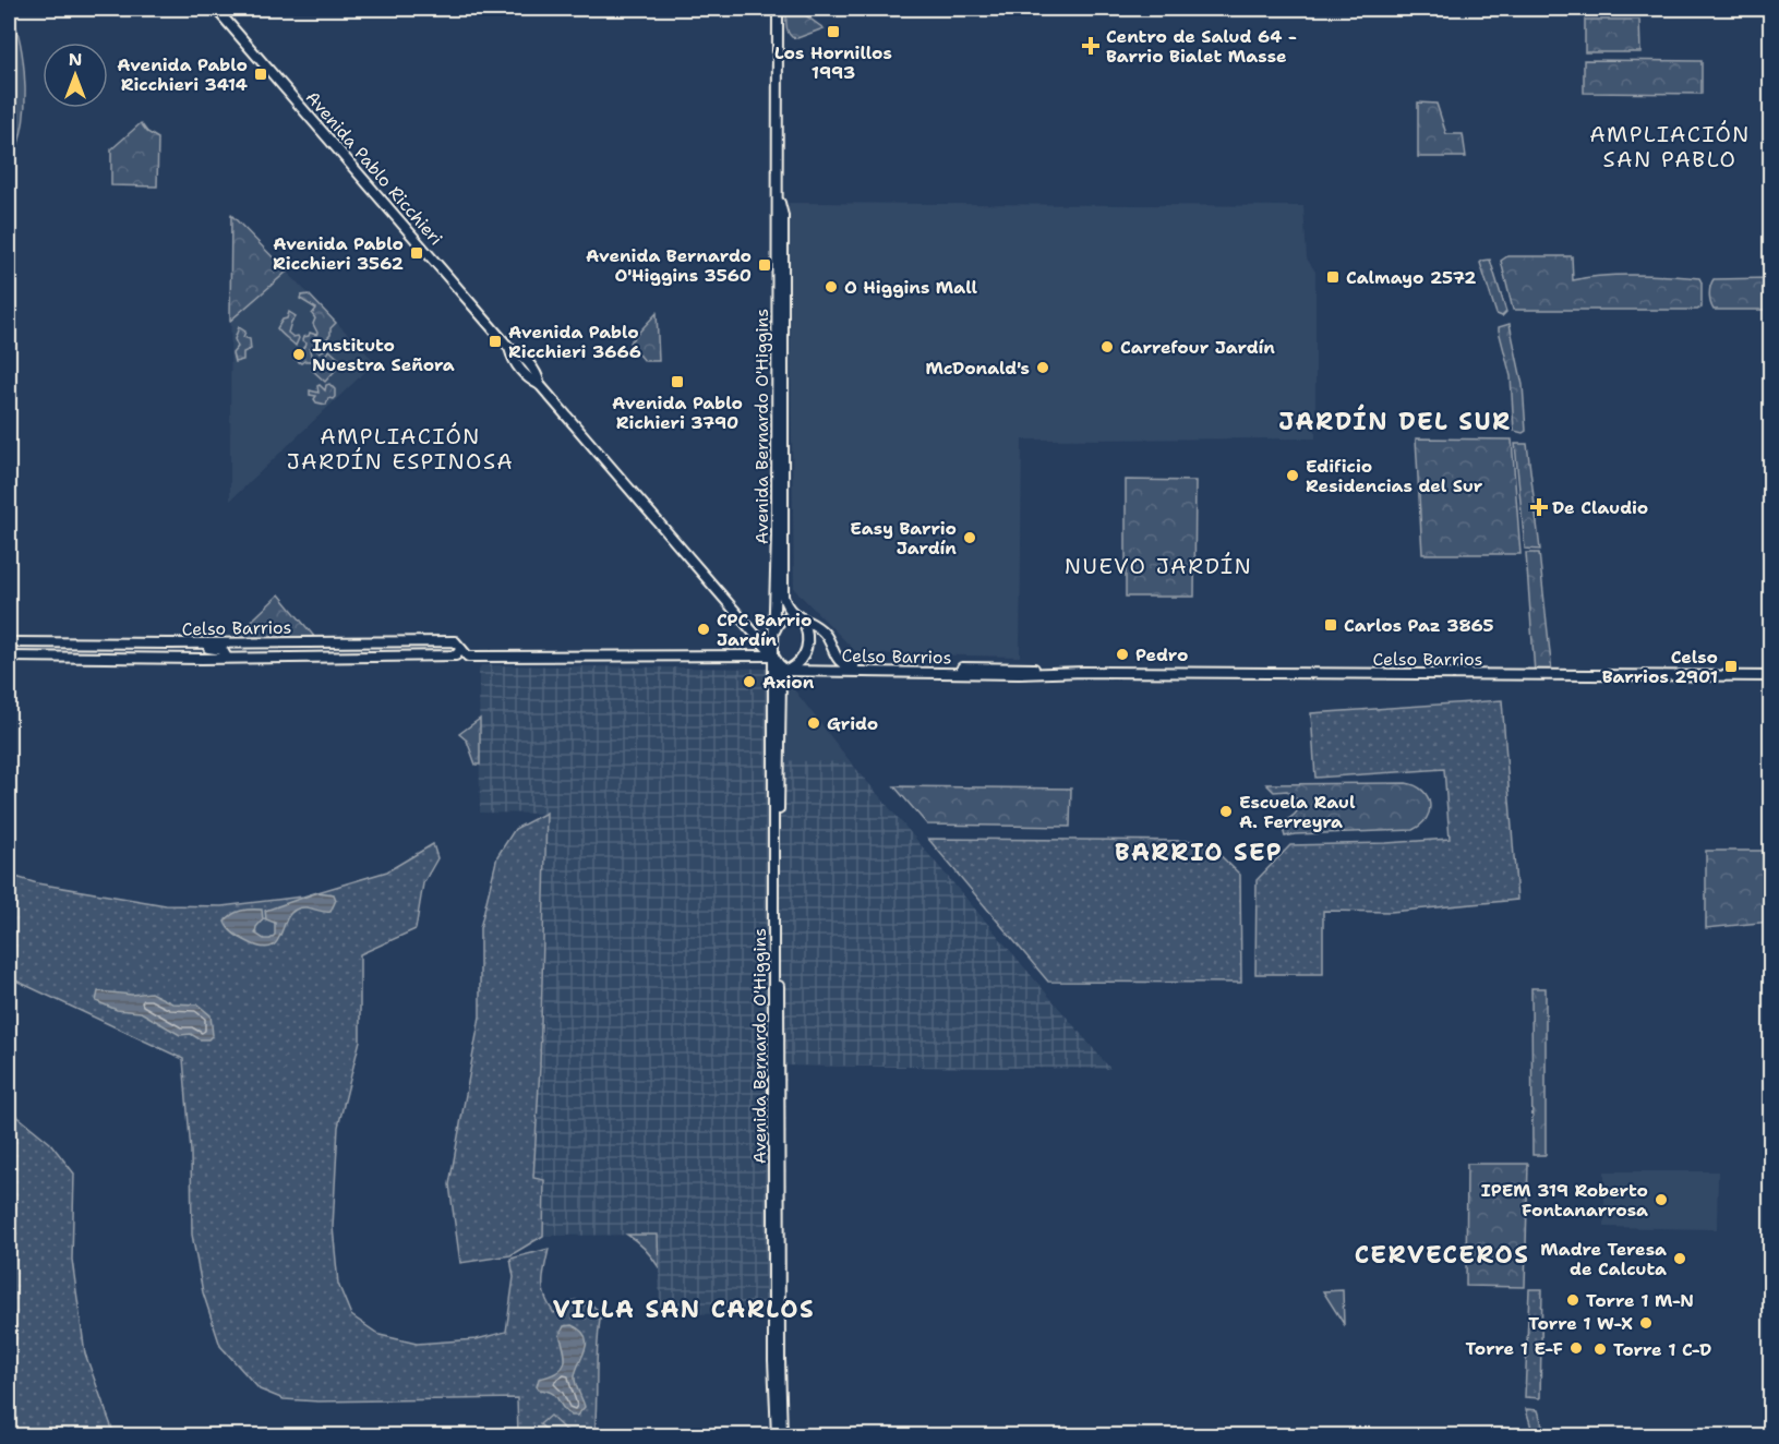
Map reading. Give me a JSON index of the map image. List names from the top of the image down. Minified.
{"streets":{"main road":["Avenida Pablo Ricchieri","Avenida Bernardo O'Higgins","Celso Barrios"]},"crossings":[["Avenida Pablo Ricchieri","Avenida Bernardo O'Higgins"],["Avenida Pablo Ricchieri","Celso Barrios"],["Avenida Bernardo O'Higgins","Celso Barrios"]],"districts":["AMPLIACIÓN SAN PABLO","JARDÍN DEL SUR","AMPLIACIÓN JARDÍN ESPINOSA","NUEVO JARDÍN","BARRIO SEP","CERVECEROS","VILLA SAN CARLOS"],"places":{"transit":["Los Hornillos 1993","Avenida Pablo Ricchieri 3414","Avenida Pablo Ricchieri 3562","Avenida Bernardo O'Higgins 3560","Calmayo 2572","Avenida Pablo Ricchieri 3666","Avenida Pablo Richieri 3790","Carlos Paz 3865","Celso Barrios 2901"],"health":["Centro de Salud 64 - Barrio Bialet Masse","De Claudio"],"other":["O Higgins Mall","Carrefour Jardín","Instituto Nuestra Señora","McDonald's","Edificio Residencias del Sur","Easy Barrio Jardín","CPC Barrio Jardín","Pedro","Axion","Grido","Escuela Raul A. Ferreyra","IPEM 319 Roberto Fontanarrosa","Madre Teresa de Calcuta","Torre 1 M-N","Torre 1 W-X","Torre 1 E-F","Torre 1 C-D"]},"north":"top"}
